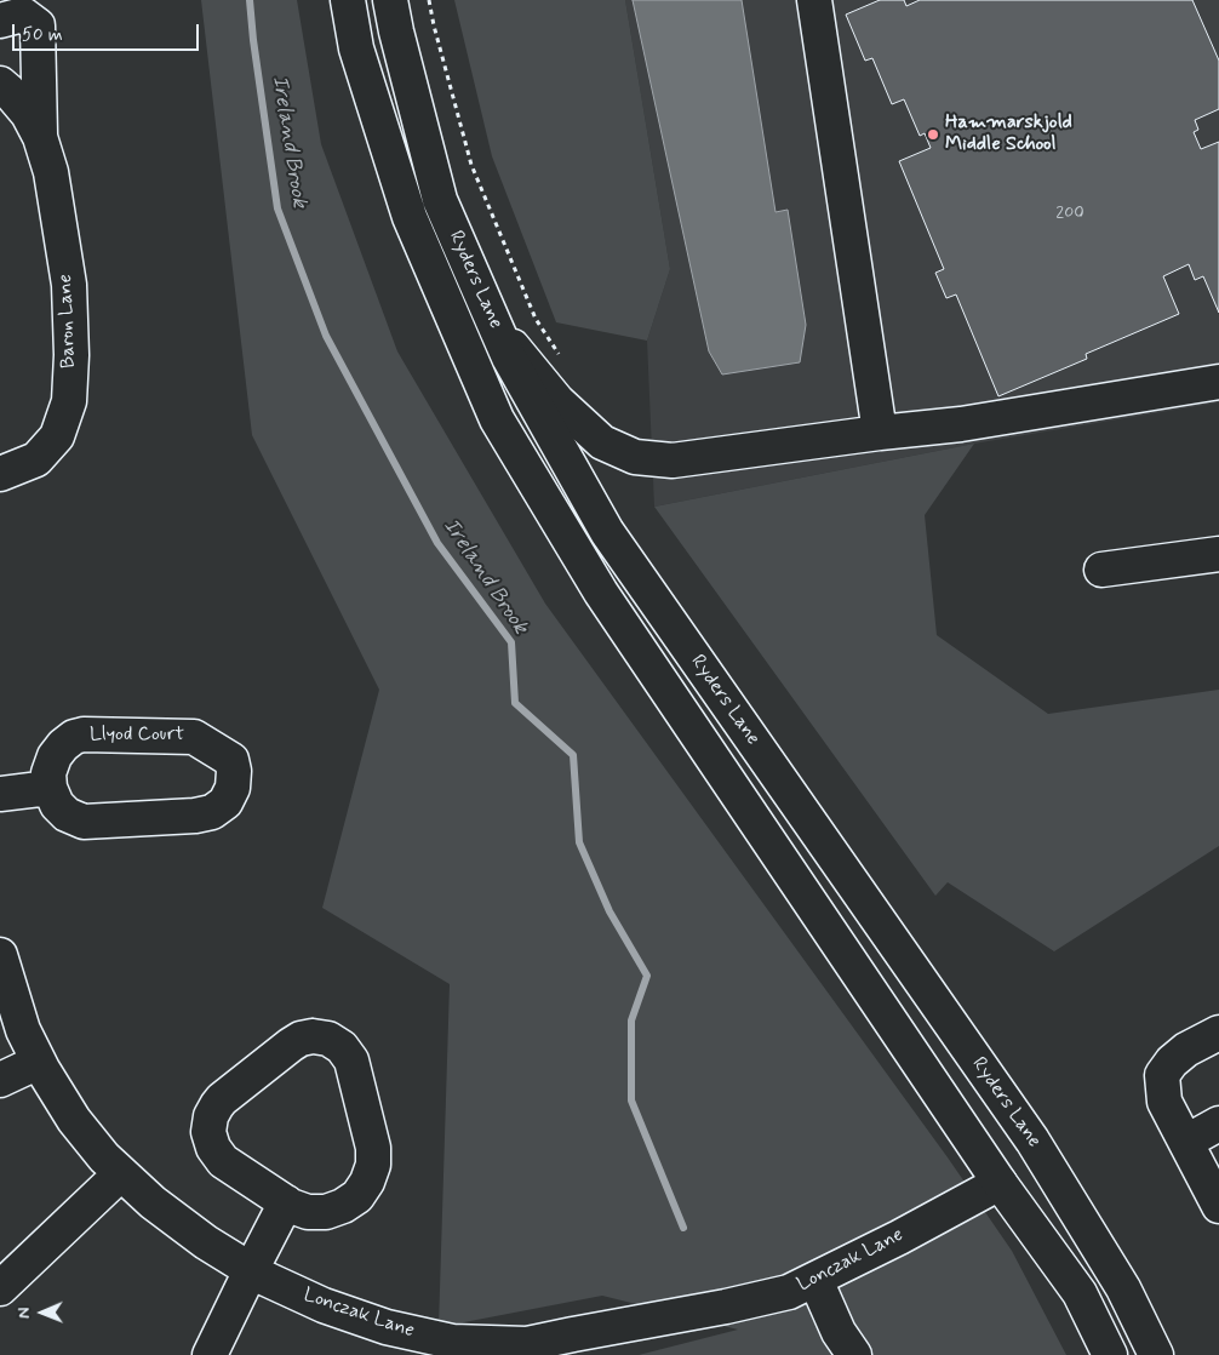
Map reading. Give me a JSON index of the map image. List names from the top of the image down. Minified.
{"streets":{"street":["Ryders Lane","Baron Lane","Llyod Court","Lonczak Lane"]},"crossings":[["Ryders Lane","Lonczak Lane"]],"water":["Ireland Brook"],"places":["Hammarskjold Middle School"],"house_numbers":["200"],"scale_bar":"50 m","north":"left"}
